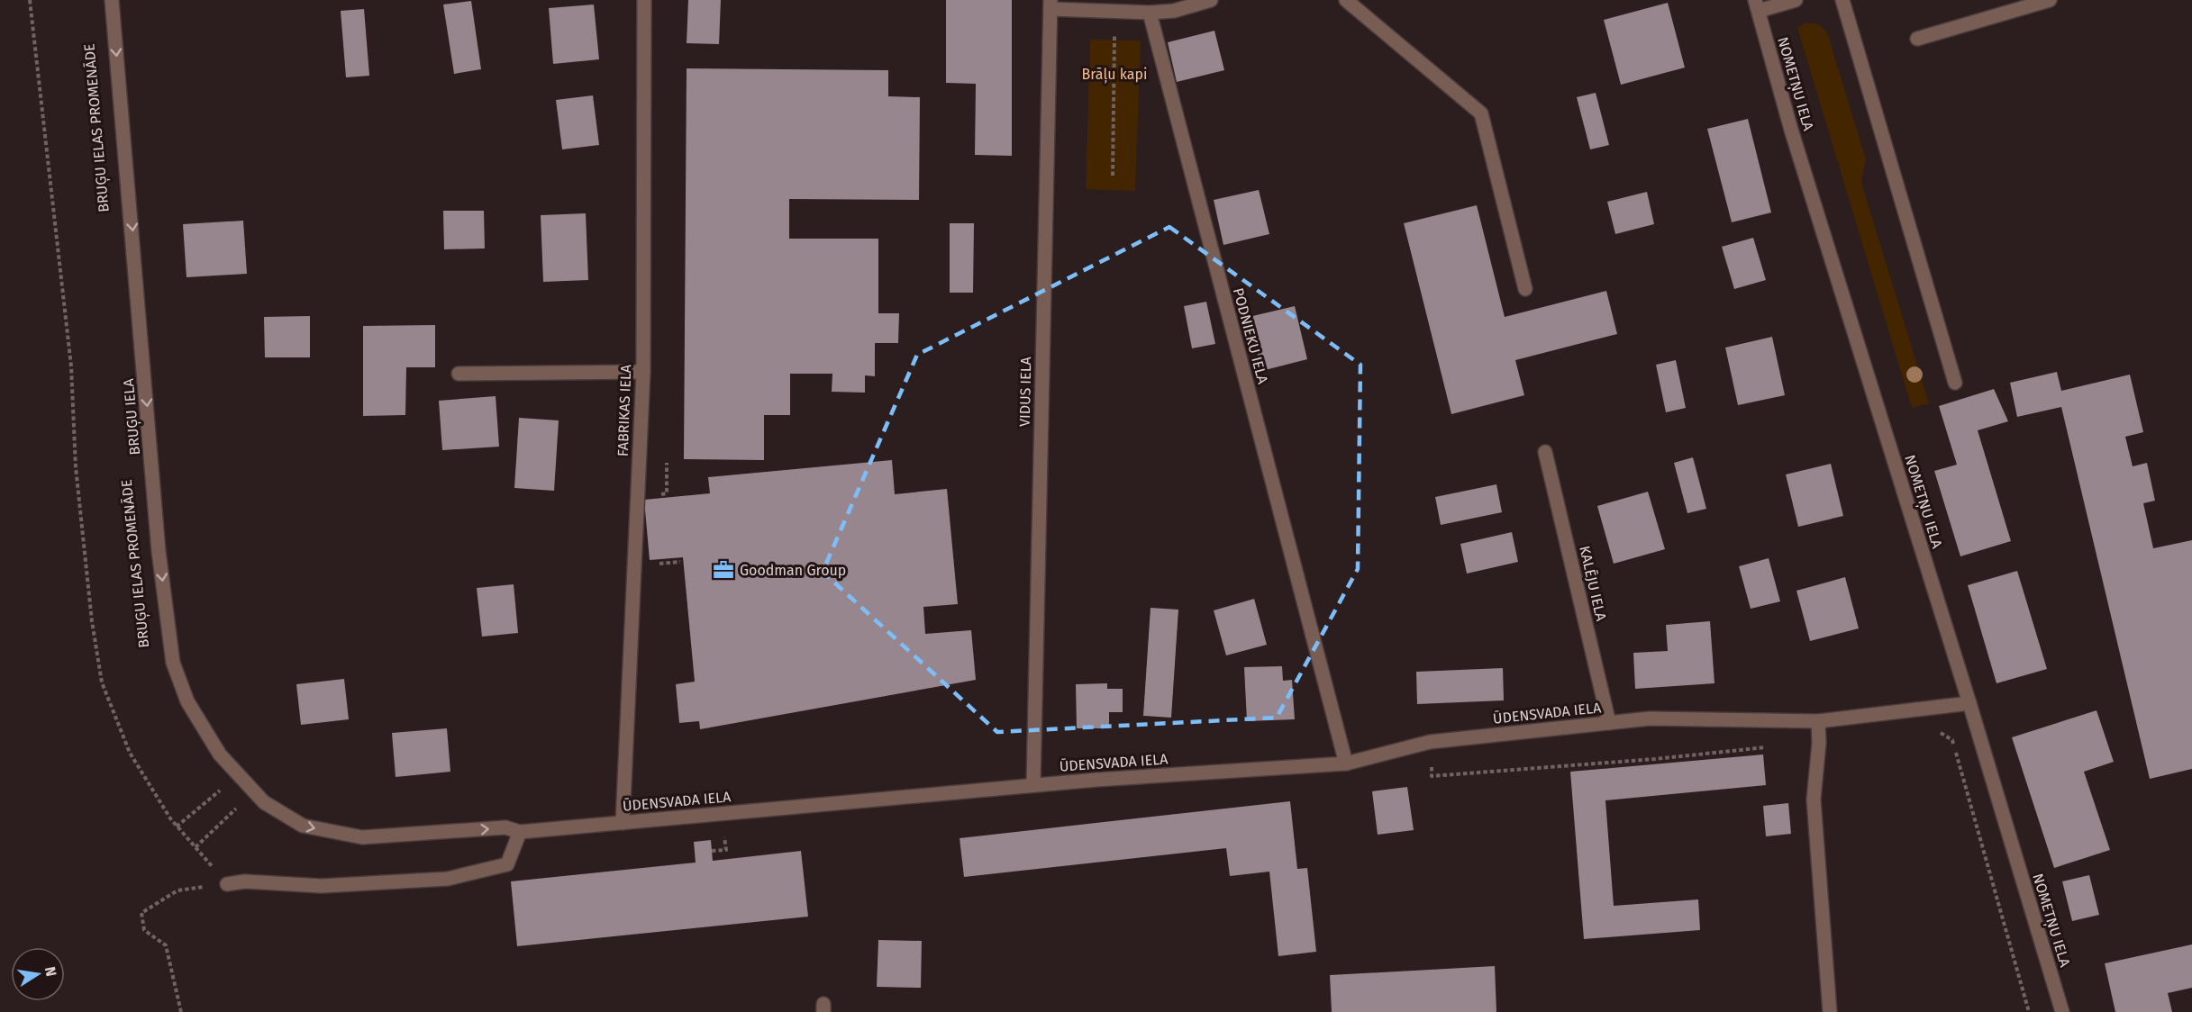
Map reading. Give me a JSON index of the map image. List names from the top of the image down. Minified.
{"streets":{"street":["NOMETŅU IELA","PODNIEKU IELA","VIDUS IELA","FABRIKAS IELA","BRUĢU IELA","KALĒJU IELA","ŪDENSVADA IELA"]},"crossings":[["NOMETŅU IELA","ŪDENSVADA IELA"],["PODNIEKU IELA","ŪDENSVADA IELA"],["VIDUS IELA","ŪDENSVADA IELA"],["FABRIKAS IELA","ŪDENSVADA IELA"],["BRUĢU IELA","ŪDENSVADA IELA"],["KALĒJU IELA","ŪDENSVADA IELA"]],"one_way":["BRUĢU IELA"],"parks":["Brāļu kapi"],"places":{"office":["Goodman Group"]},"north":"right"}
